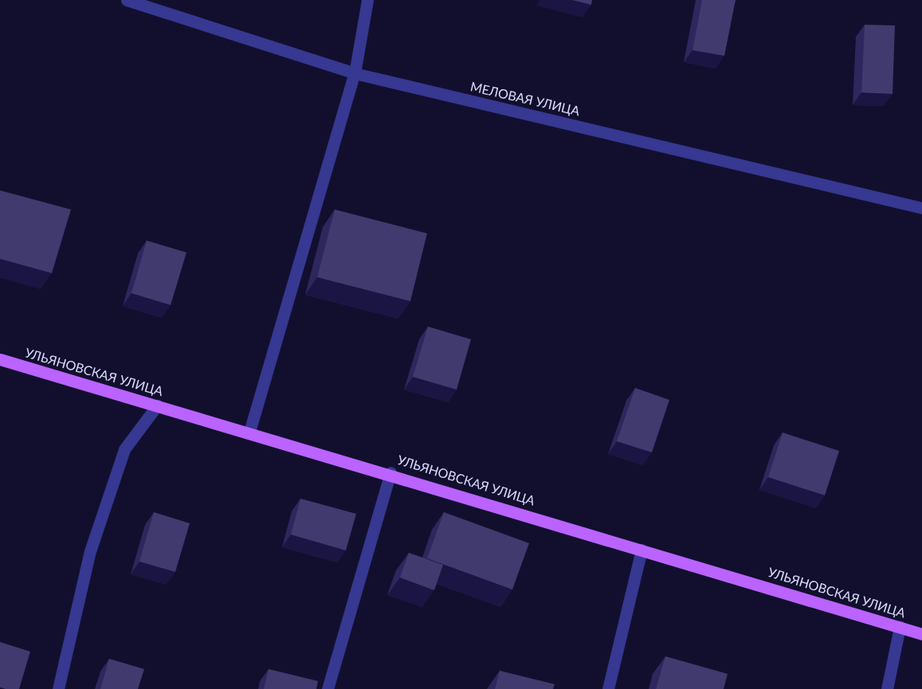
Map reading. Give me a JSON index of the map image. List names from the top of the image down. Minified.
{"streets":{"main road":["УЛЬЯНОВСКАЯ УЛИЦА"],"street":["МЕЛОВАЯ УЛИЦА"]}}
